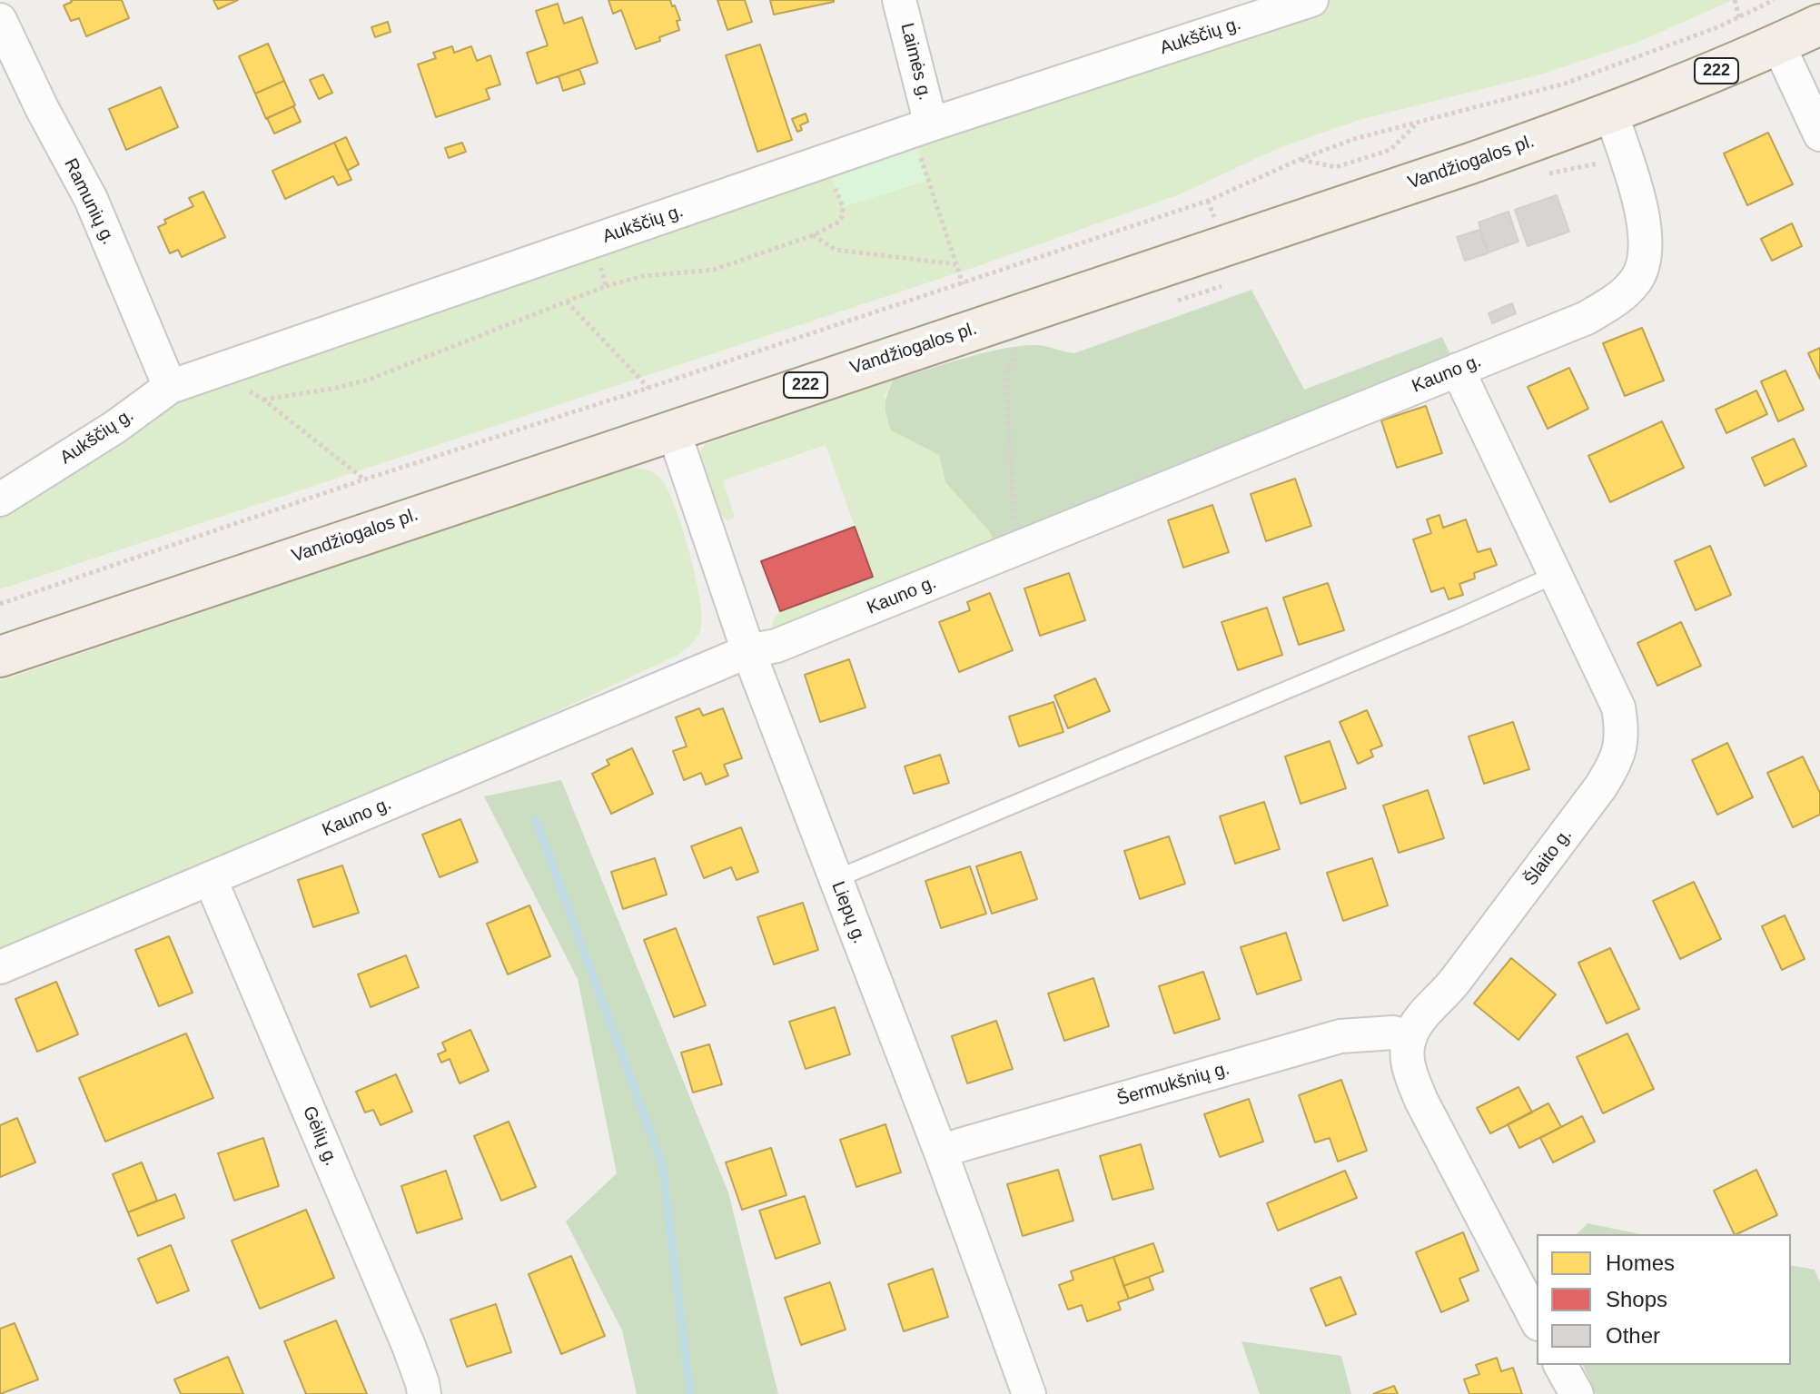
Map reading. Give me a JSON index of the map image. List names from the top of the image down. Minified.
{"streets":{"main road":["222","Vandžiogalos pl."],"street":["Aukščių g.","Laimės g.","Ramunių g.","Kauno g.","Šlaito g.","Liepų g.","Šermukšnių g.","Gėlių g."]},"crossings":[["Aukščių g.","Laimės g."],["Aukščių g.","Ramunių g."],["Vandžiogalos pl.","Kauno g."],["Vandžiogalos pl.","Liepų g."],["Kauno g.","Šlaito g."],["Kauno g.","Liepų g."],["Kauno g.","Gėlių g."],["Šlaito g.","Šermukšnių g."],["Liepų g.","Šermukšnių g."]],"legend":["Homes","Shops","Other"]}
